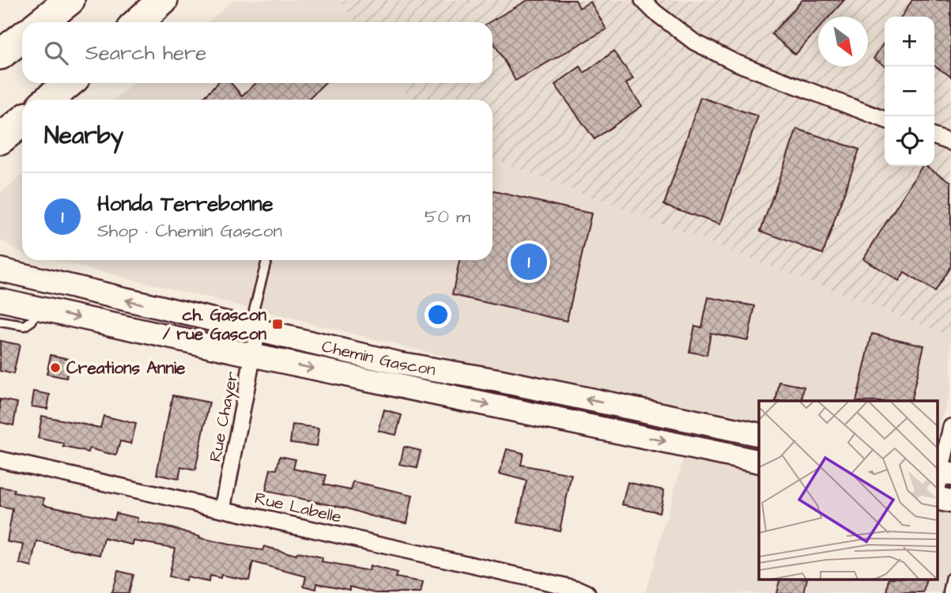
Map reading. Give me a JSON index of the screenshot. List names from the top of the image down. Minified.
{"streets":{"main road":["Chemin Gascon"],"street":["Rue Chayer","Rue Labelle"]},"crossings":[["Chemin Gascon","Rue Chayer"],["Rue Chayer","Rue Labelle"]],"places":{"transit":["ch. Gascon / rue Gascon"],"other":["Creations Annie"]},"north":"bottom right","page":{"map_buttons":["+","−"],"search":"Search here","heading":"Nearby","list":[{"mark":"1","name":"Honda Terrebonne","note":"Shop · Chemin Gascon","value":"50 m"}],"pins":"1"}}
